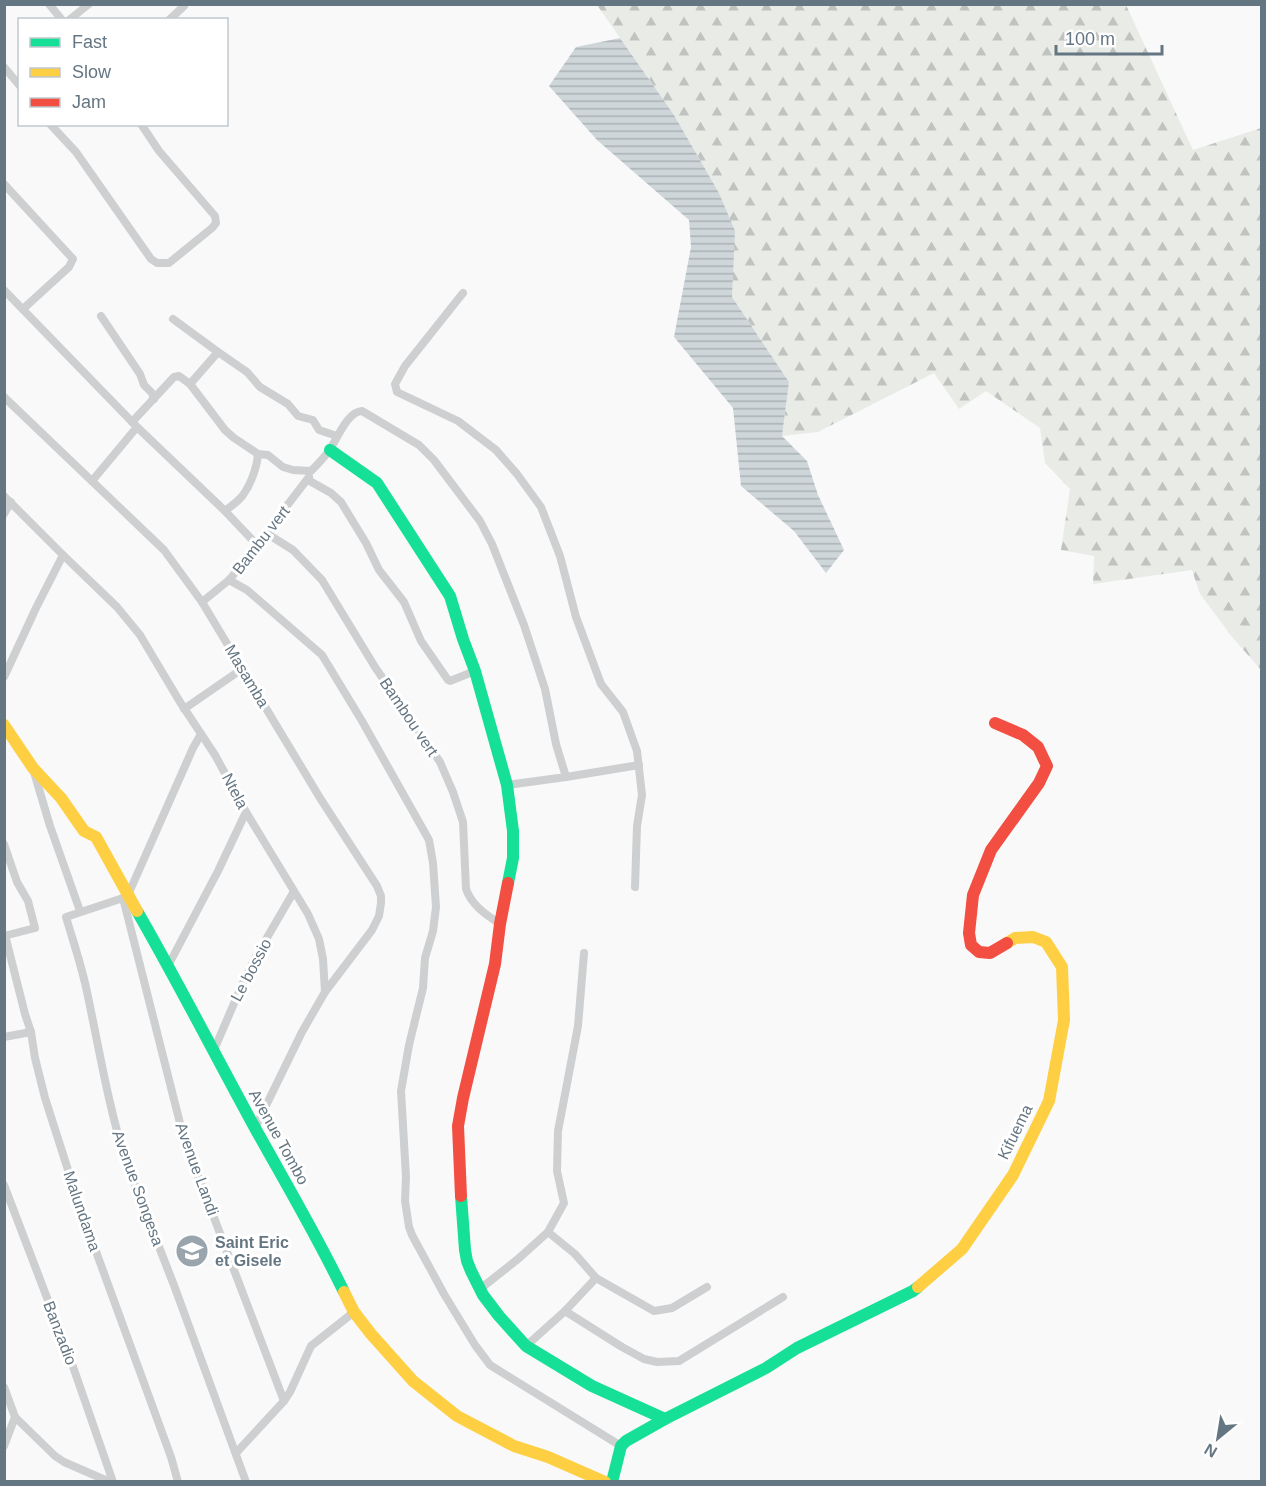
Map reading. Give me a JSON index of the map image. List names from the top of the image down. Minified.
{"streets":{"street":["Bambu vert","Masamba","Bambou vert","Ntela","Le bossio","Kifuema","Avenue Tombo","Avenue Landi","Avenue Songesa","Malundama","Banzadio"]},"crossings":[["Bambu vert","Masamba"],["Bambu vert","Bambou vert"],["Masamba","Ntela"],["Ntela","Le bossio"],["Le bossio","Avenue Tombo"],["Avenue Tombo","Avenue Landi"]],"places":{"school or university":["Saint Eric et Gisele"]},"legend":["Fast","Slow","Jam"],"scale_bar":"100 m","north":"bottom left"}
